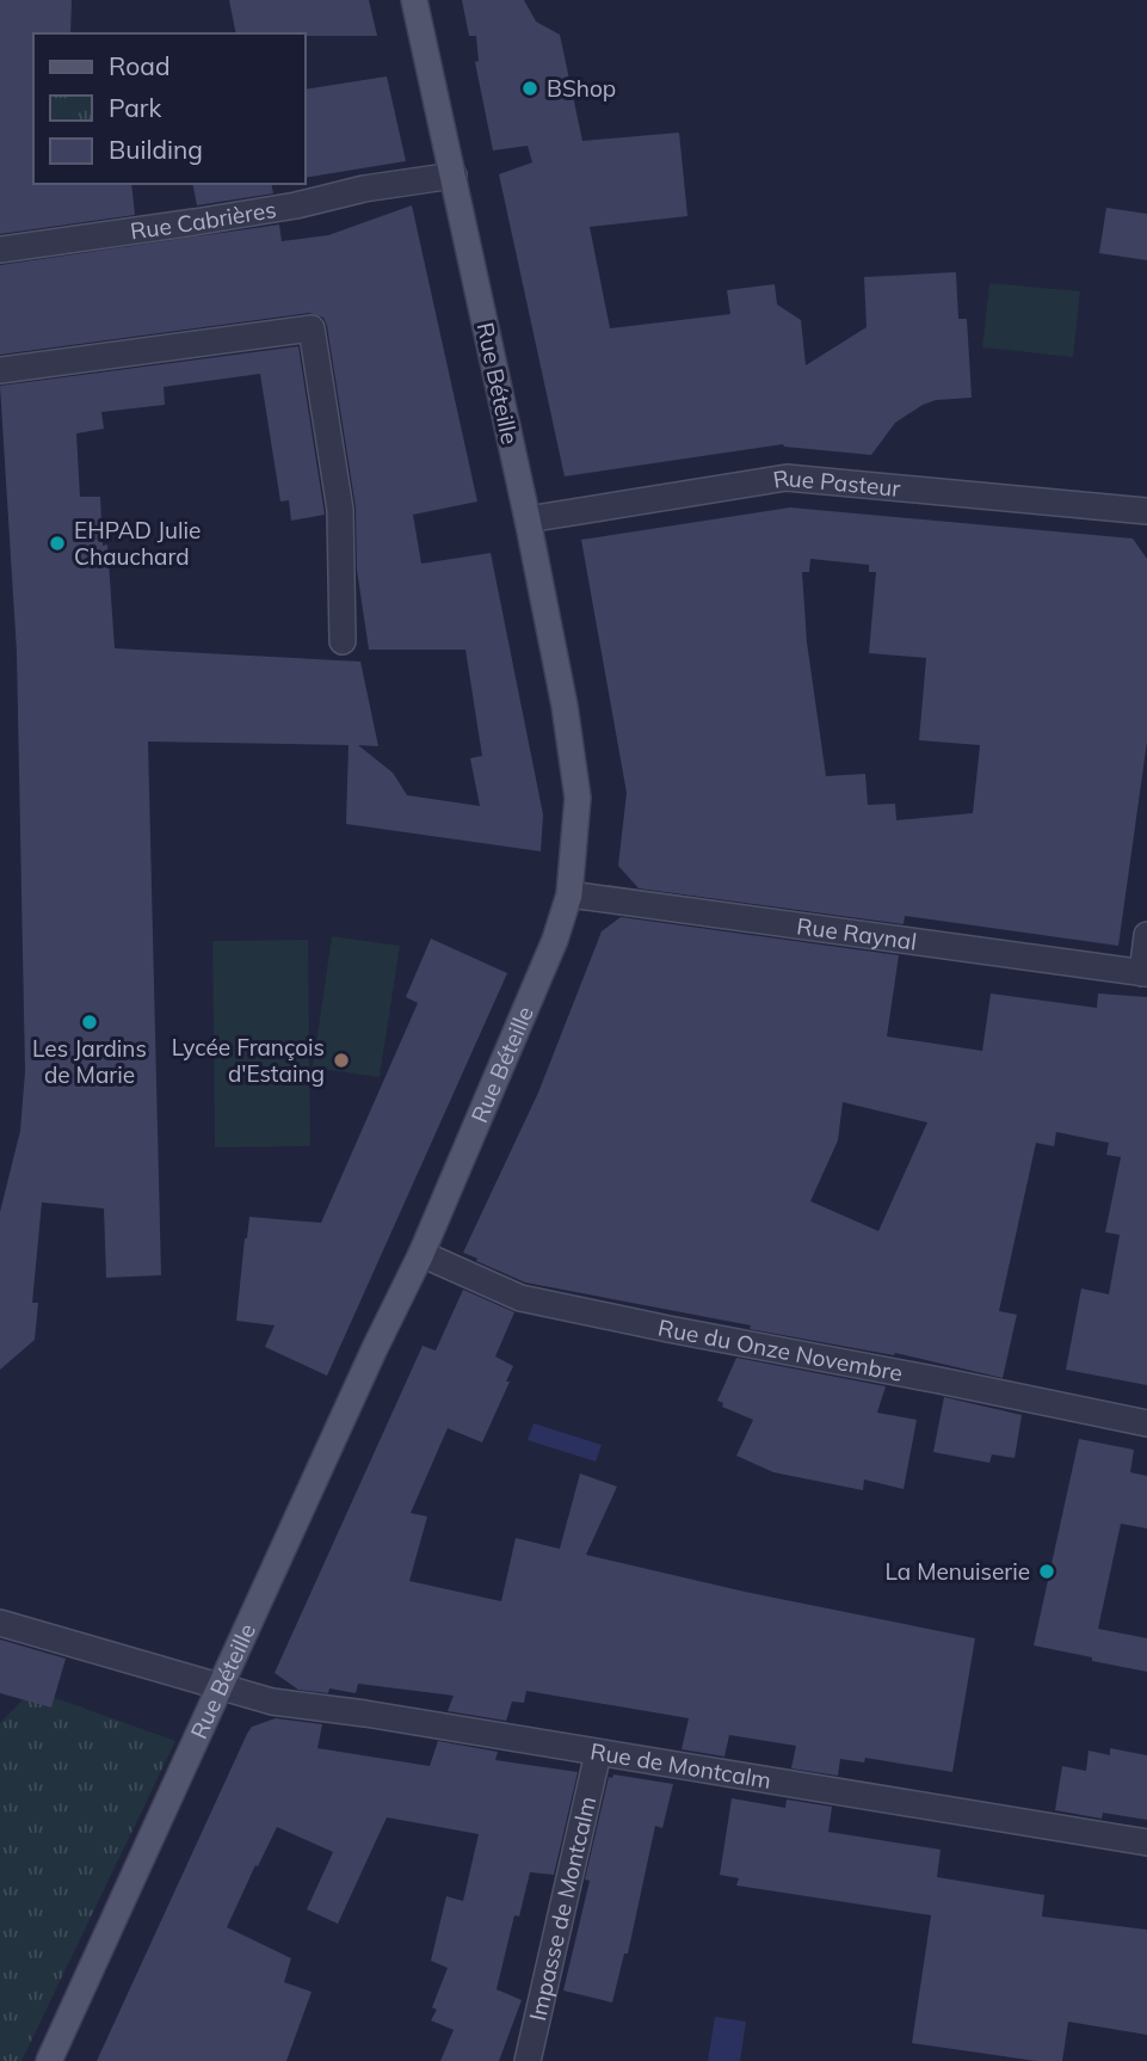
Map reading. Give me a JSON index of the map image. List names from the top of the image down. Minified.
{"streets":{"main road":["Rue Béteille"],"street":["Rue Cabrières","Rue Pasteur","Rue Raynal","Rue du Onze Novembre","Rue de Montcalm","Impasse de Montcalm"]},"crossings":[["Rue Cabrières","Rue Béteille"],["Rue Béteille","Rue Pasteur"],["Rue Béteille","Rue Raynal"],["Rue Béteille","Rue du Onze Novembre"],["Rue Béteille","Rue de Montcalm"],["Rue de Montcalm","Impasse de Montcalm"]],"places":["BShop","EHPAD Julie Chauchard","Les Jardins de Marie","Lycée François d'Estaing","La Menuiserie"],"legend":["Road","Park","Building"]}
